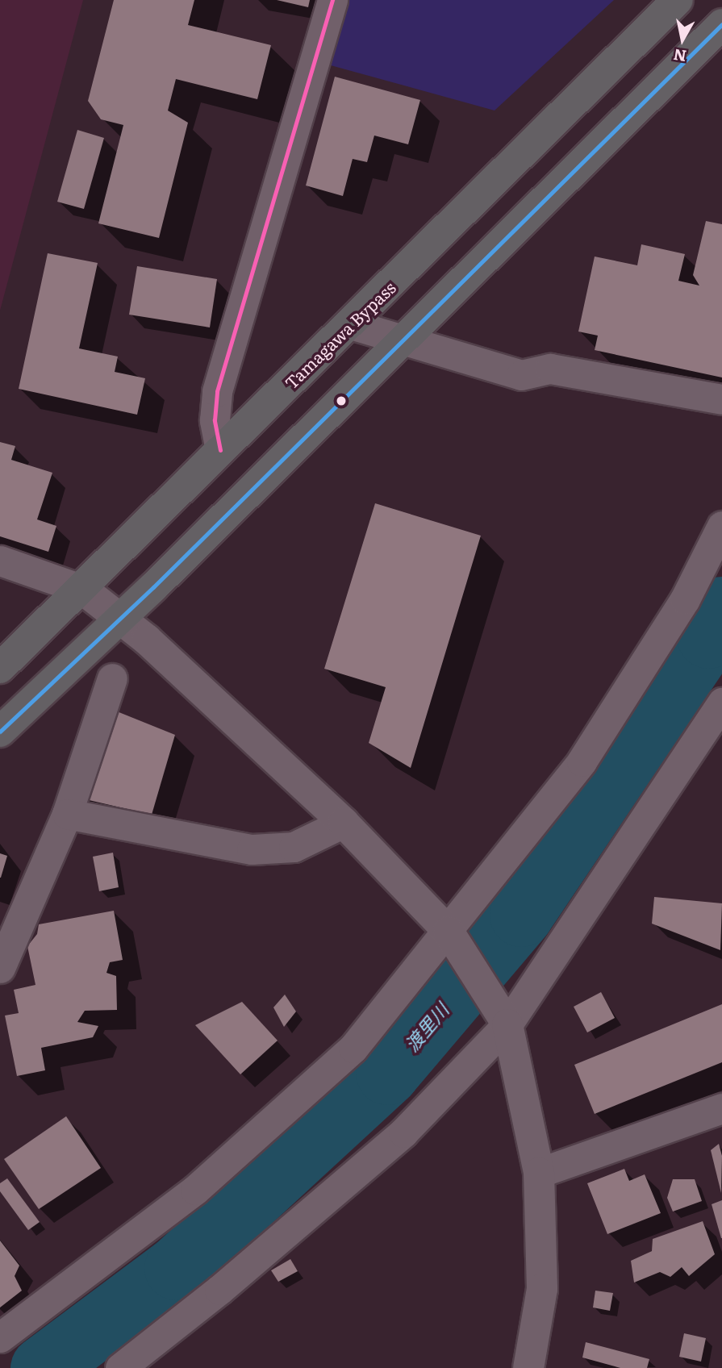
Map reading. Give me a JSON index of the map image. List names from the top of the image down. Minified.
{"streets":{"highway":["Tamagawa Bypass"]},"water":["渡里川"],"north":"bottom"}
